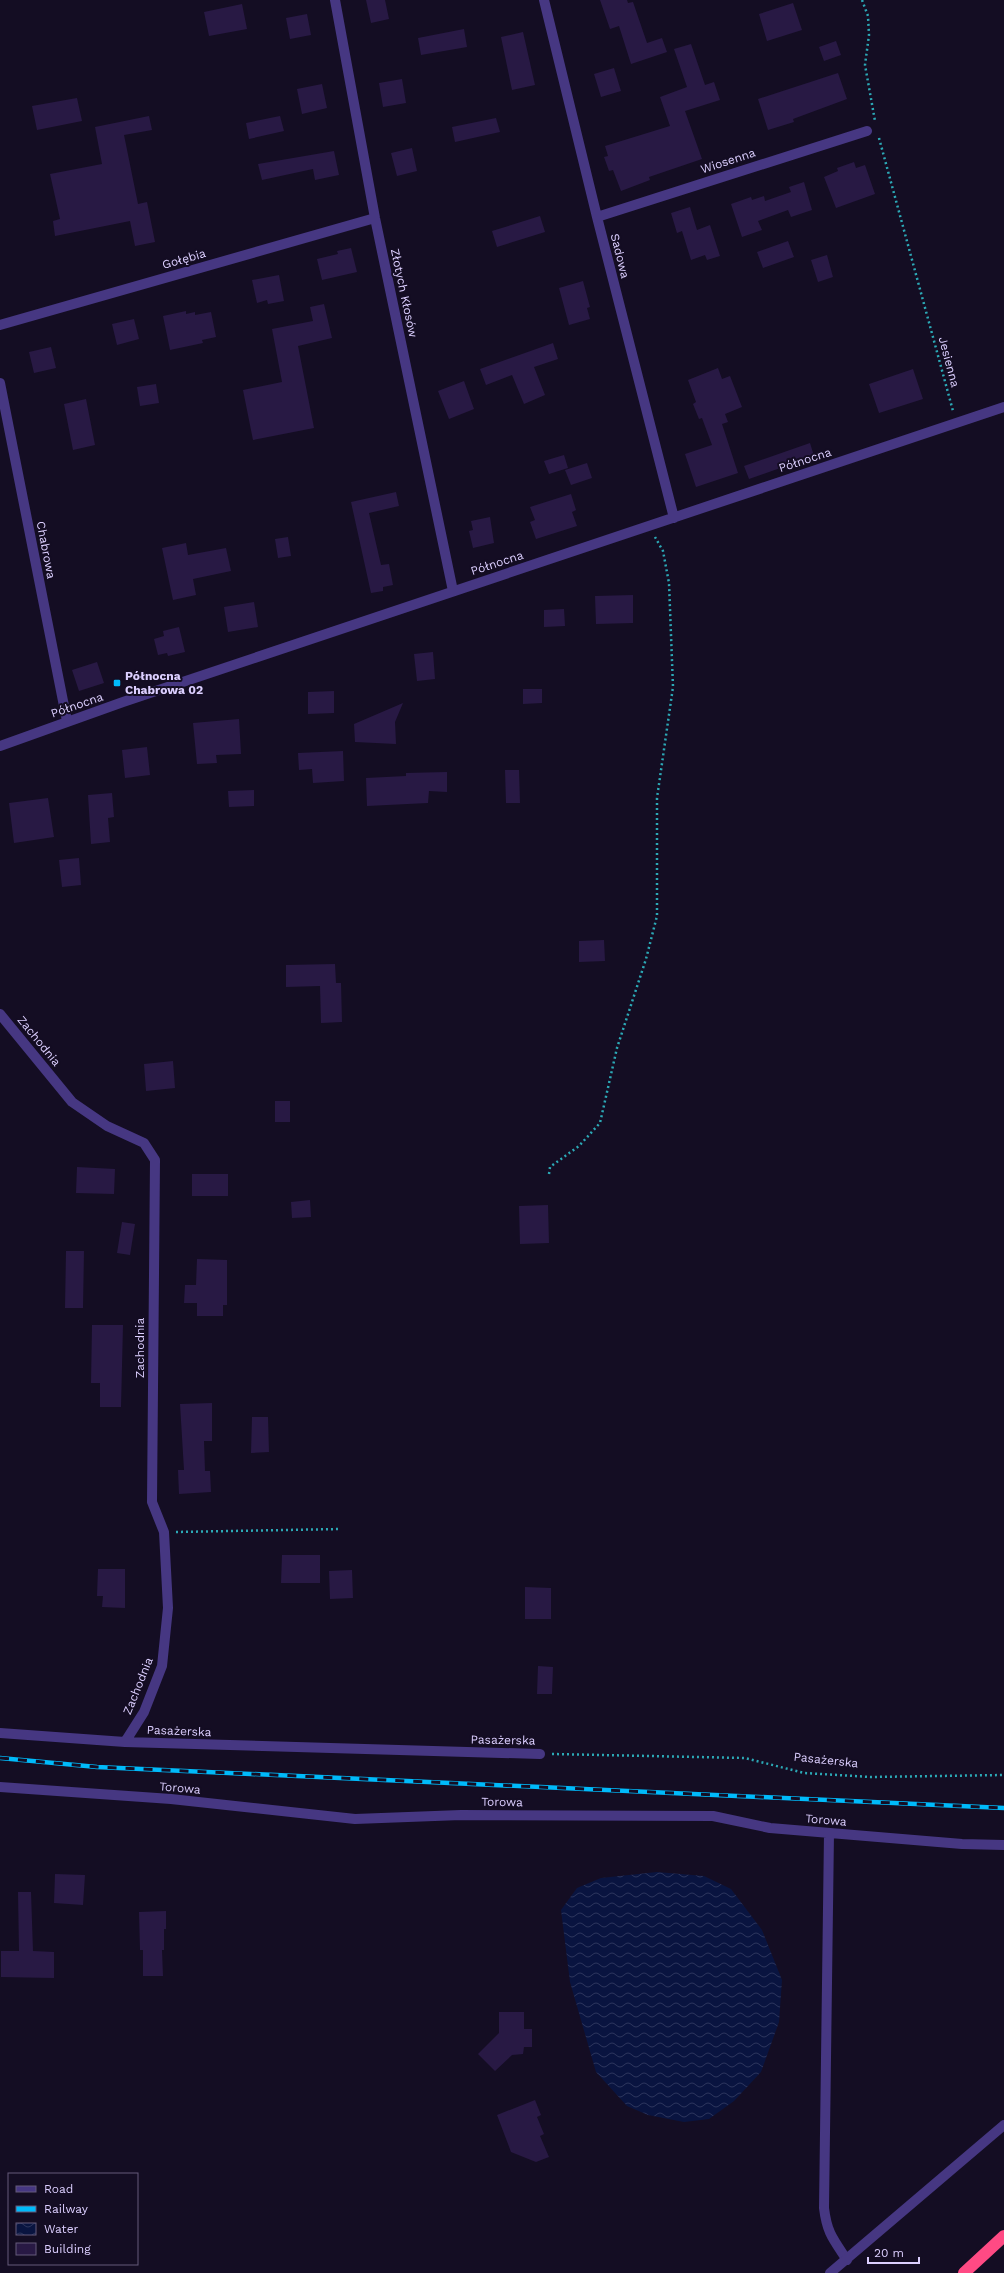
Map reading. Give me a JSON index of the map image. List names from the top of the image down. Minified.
{"streets":{"street":["Wiosenna","Sadowa","Gołębia","Złotych Kłosów","Północna","Chabrowa","Zachodnia","Pasażerska","Torowa"],"path":["Jesienna"]},"crossings":[["Wiosenna","Sadowa"],["Wiosenna","Jesienna"],["Sadowa","Północna"],["Gołębia","Złotych Kłosów"],["Złotych Kłosów","Północna"],["Jesienna","Północna"],["Północna","Chabrowa"],["Zachodnia","Pasażerska"]],"places":{"transit":["Północna Chabrowa 02"]},"legend":["Road","Railway","Water","Building"],"scale_bar":"20 m"}
